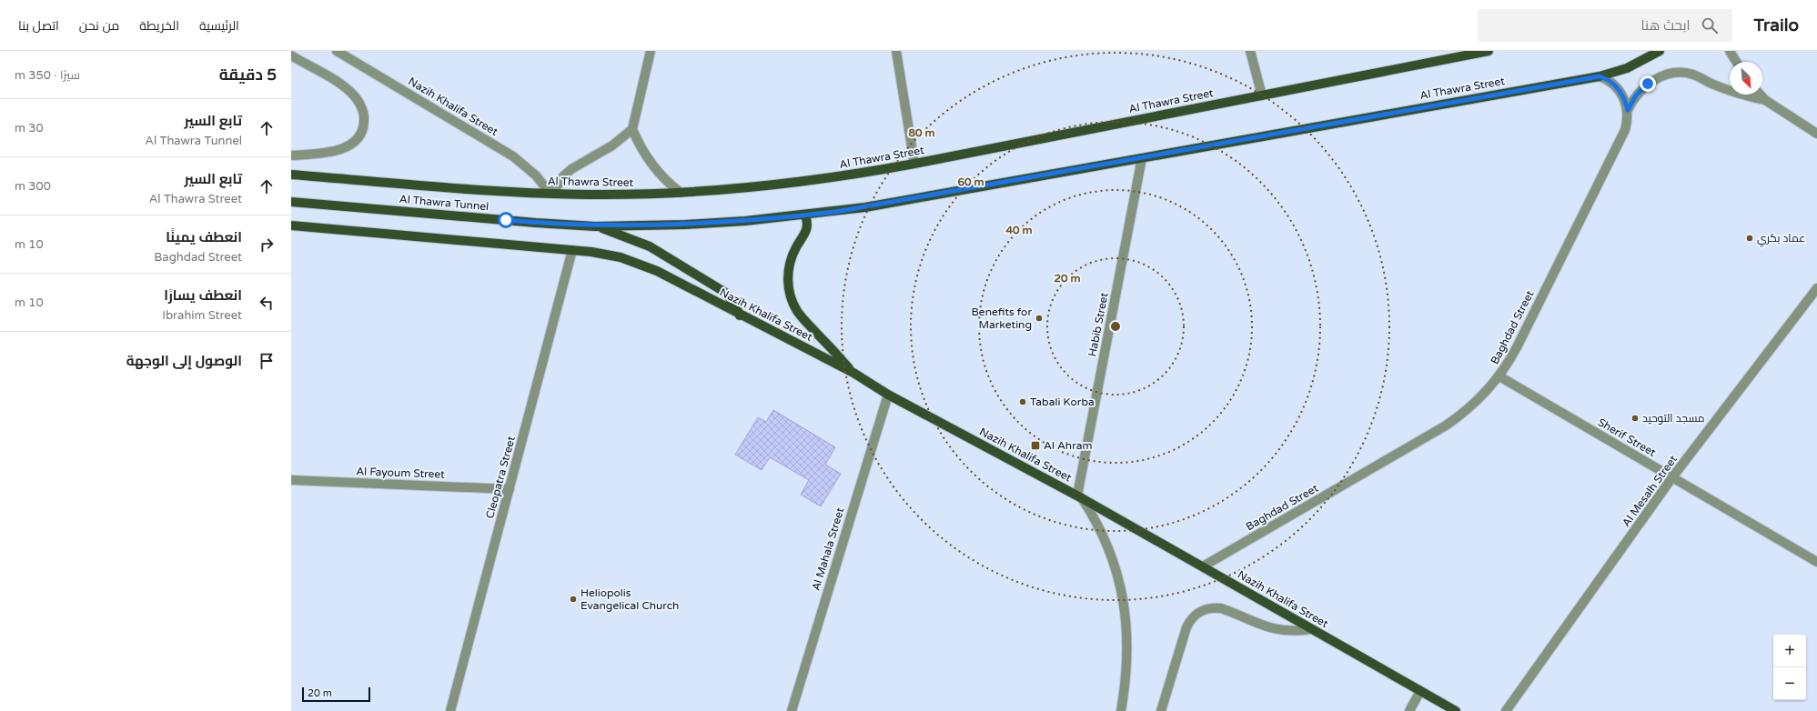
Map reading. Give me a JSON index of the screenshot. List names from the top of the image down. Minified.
{"streets":{"main road":["Al Thawra Street","Nazih Khalifa Street","Al Thawra Tunnel"],"street":["Habib Street","Baghdad Street","Sherif Street","Al Fayoum Street","Cleopatra Street","Al Mesalh Street","Al Mahala Street"]},"crossings":[["Al Thawra Street","Nazih Khalifa Street"],["Al Thawra Street","Al Thawra Tunnel"],["Al Thawra Street","Habib Street"],["Nazih Khalifa Street","Habib Street"],["Nazih Khalifa Street","Baghdad Street"],["Nazih Khalifa Street","Cleopatra Street"],["Nazih Khalifa Street","Al Mahala Street"],["Baghdad Street","Sherif Street"],["Sherif Street","Al Mesalh Street"],["Al Fayoum Street","Cleopatra Street"]],"places":{"other":["عماد بكري","Benefits for Marketing","Tabali Korba","مسجد التوحيد","Heliopolis Evangelical Church"],"transit":["Al Ahram"]},"scale_bar":"20 m","north":"bottom right","page":{"header":"Trailo","search":"ابحث هنا","nav":["الرئيسية","الخريطة","من نحن","اتصل بنا"],"heading":["5 دقيقة","سيرًا · 350 m"],"list":[["تابع السير","Al Thawra Tunnel","30 m"],["تابع السير","Al Thawra Street","300 m"],["انعطف يمينًا","Baghdad Street","10 m"],["انعطف يسارًا","Ibrahim Street","10 m"],"الوصول إلى الوجهة"],"map_buttons":["+","−"],"scale":"20 m"},"rings":["80 m","60 m","40 m","20 m"]}
